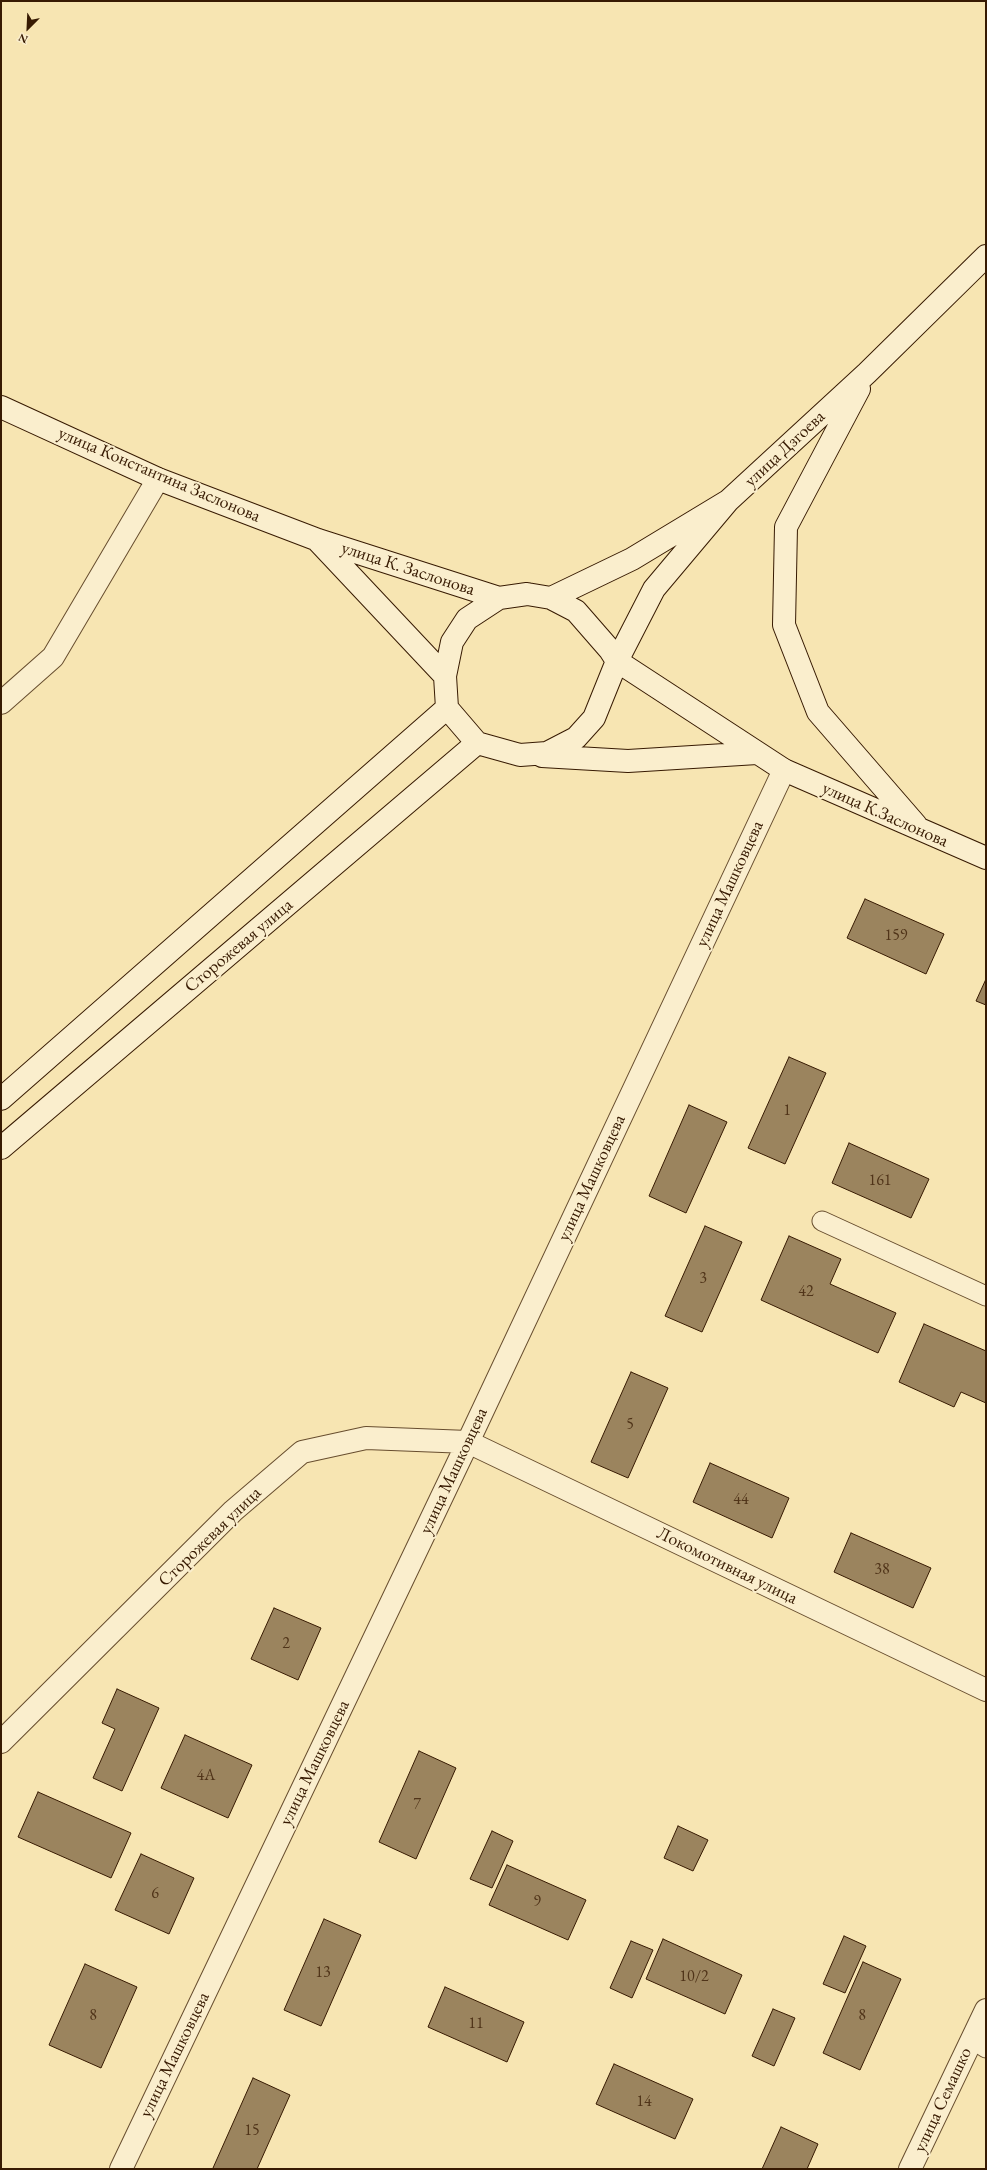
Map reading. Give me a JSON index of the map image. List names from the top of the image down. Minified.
{"streets":{"street":["улица Дзгоева","улица Константина Заслонова","улица К. Заслонова","улица К.Заслонова","улица Машковцева","Сторожевая улица","Локомотивная улица","улица Семашко"]},"crossings":[["улица Дзгоева","улица К.Заслонова"],["улица Константина Заслонова","улица К. Заслонова"],["улица К. Заслонова","улица К.Заслонова"],["улица К.Заслонова","улица Машковцева"],["улица Машковцева","Сторожевая улица"],["улица Машковцева","Локомотивная улица"],["Сторожевая улица","Локомотивная улица"]],"house_numbers":["159","1","161","3","42","5","44","38","2","4А","7","6","9","13","10/2","8","8","11","14","15"],"north":"bottom left"}
